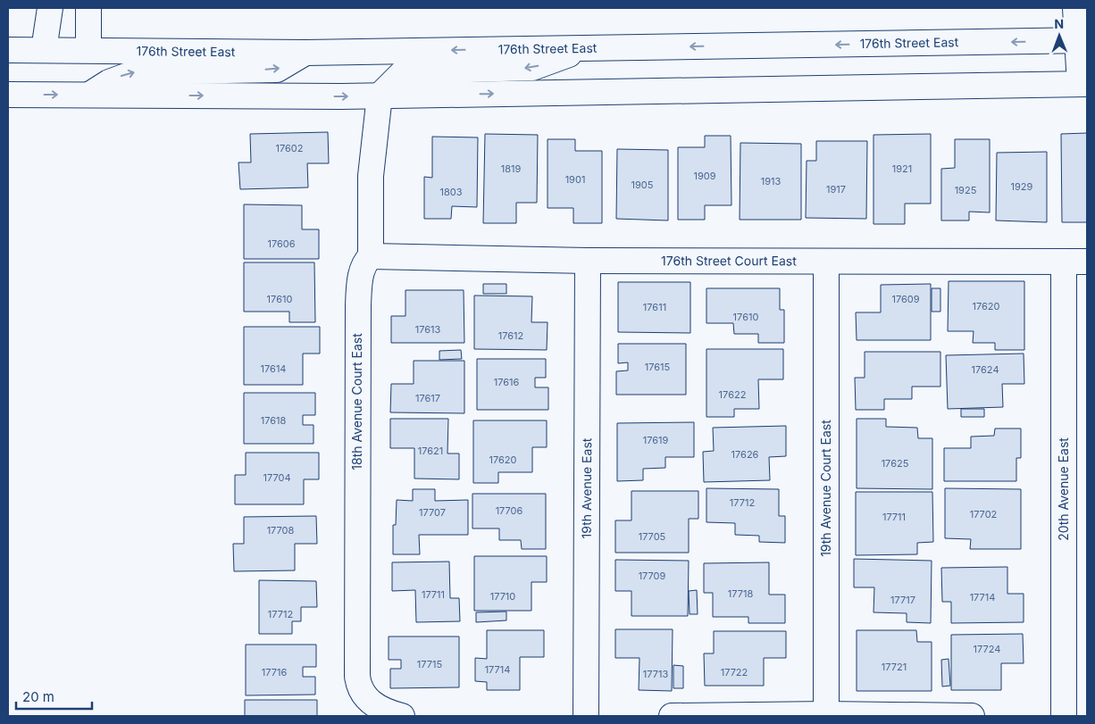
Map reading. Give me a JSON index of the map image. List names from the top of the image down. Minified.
{"streets":{"street":["176th Street East","176th Street Court East","18th Avenue Court East","19th Avenue East","19th Avenue Court East","20th Avenue East"]},"crossings":[["176th Street Court East","18th Avenue Court East"],["176th Street Court East","19th Avenue East"],["176th Street Court East","19th Avenue Court East"],["176th Street Court East","20th Avenue East"]],"house_numbers":["17602","1819","1921","1909","1901","1913","1905","1929","1917","1925","1803","17606","17610","17609","17620","17611","17610","17613","17612","17615","17614","17624","17616","17622","17617","17618","17619","17621","17626","17620","17625","17704","17712","17706","17707","17702","17711","17708","17705","17709","17718","17711","17710","17714","17717","17712","17724","17715","17721","17714","17716","17722","17713"],"scale_bar":"20 m","north":"top"}
